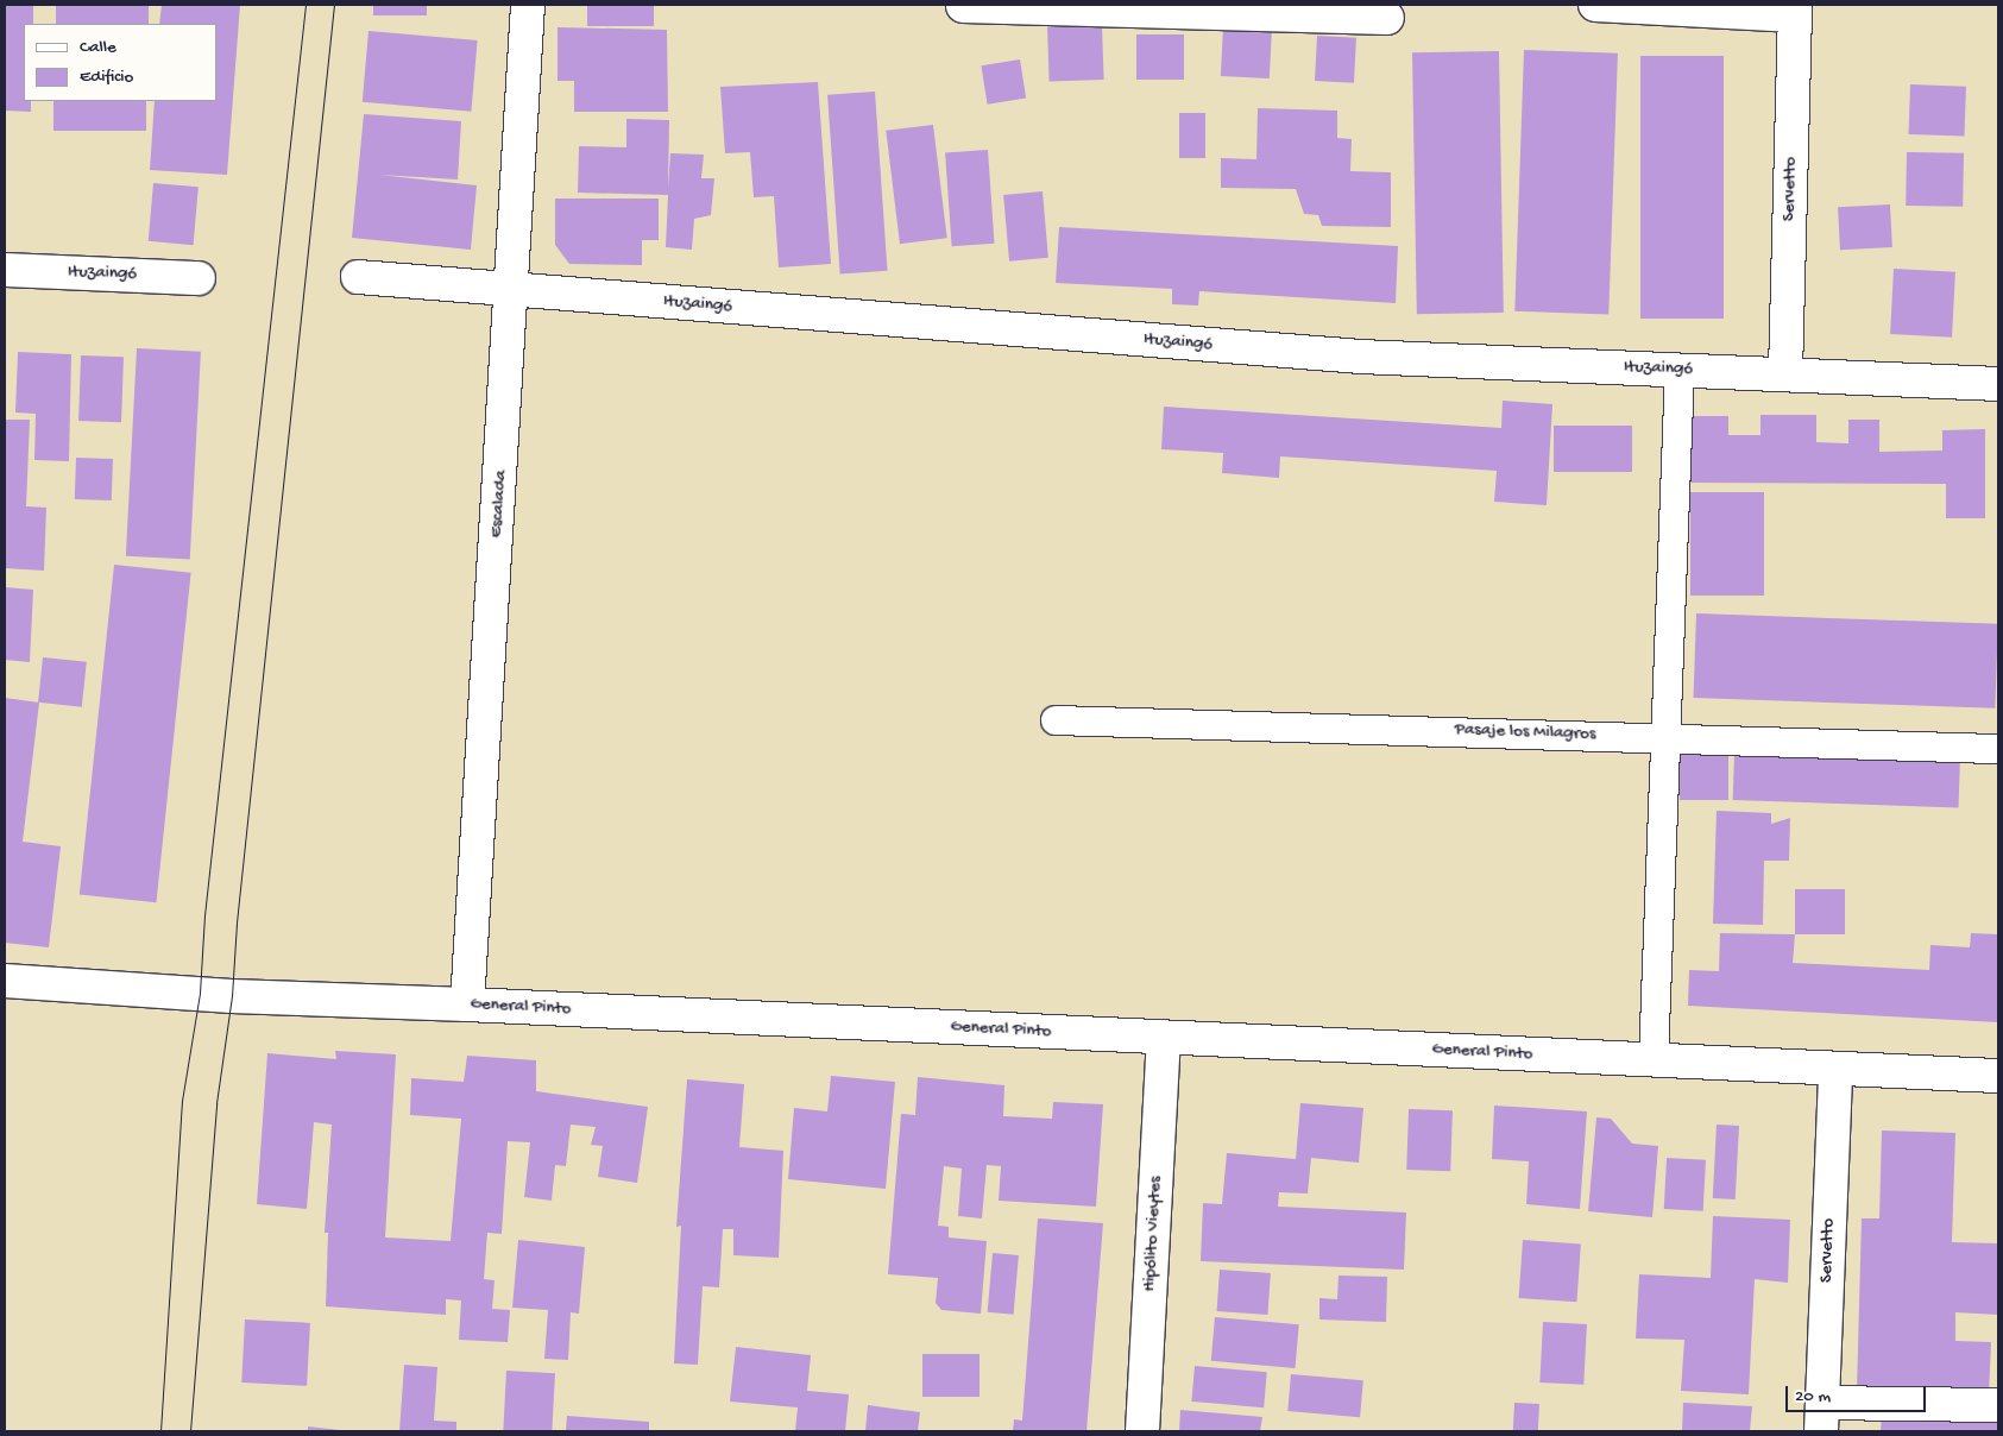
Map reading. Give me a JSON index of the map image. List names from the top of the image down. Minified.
{"streets":{"street":["Servetto","Ituzaingó","Escalada","General Pinto","Hipólito Vieytes"],"lane":["Pasaje los Milagros"]},"crossings":[["Servetto","Ituzaingó"],["Servetto","General Pinto"],["Ituzaingó","Escalada"],["Escalada","General Pinto"],["General Pinto","Hipólito Vieytes"]],"legend":["Calle","Edificio"],"scale_bar":"20 m"}
